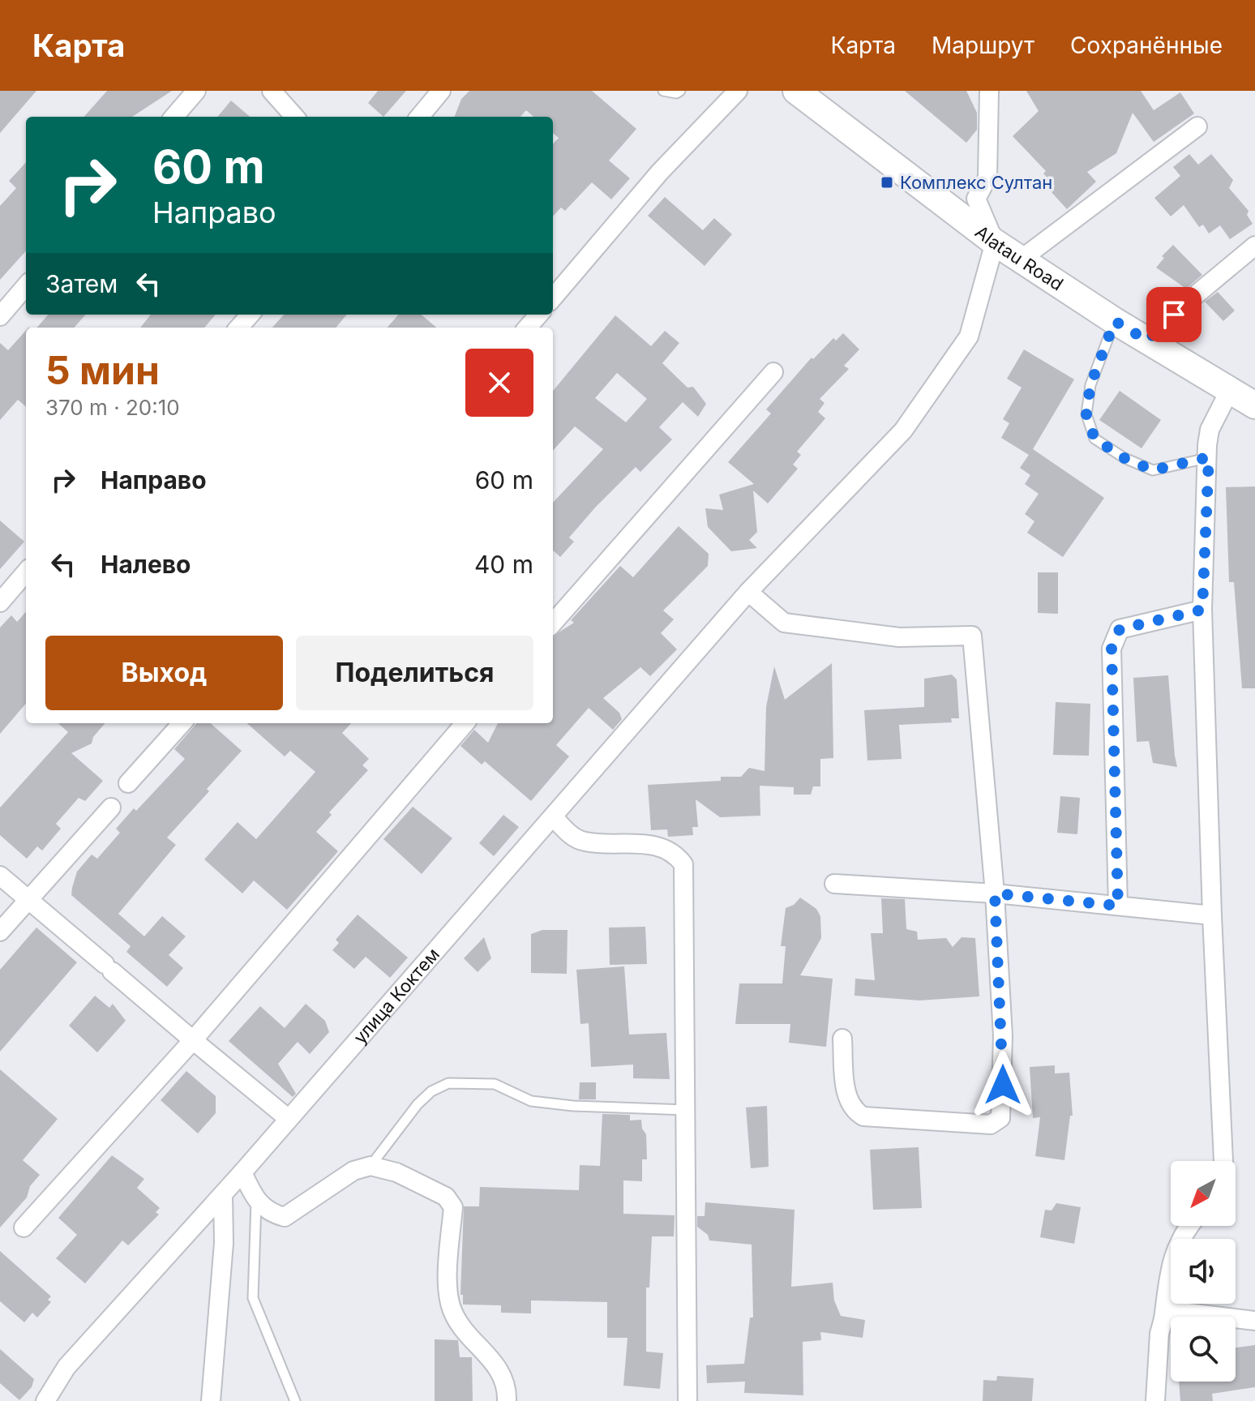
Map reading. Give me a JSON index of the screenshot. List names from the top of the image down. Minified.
{"streets":{"main road":["Alatau Road"],"street":["улица Коктем"]},"crossings":[["Alatau Road","улица Коктем"]],"places":{"transit":["Комплекс Султан"]},"north":"bottom left","page":{"header":"Карта","nav":["Карта","Маршрут","Сохранённые"],"turn":["60 m","Направо"],"then":"Затем","heading":["5 мин","370 m · 20:10"],"list":[{"name":"Направо","value":"60 m"},{"name":"Налево","value":"40 m"}],"buttons":["Выход","Поделиться"]}}
